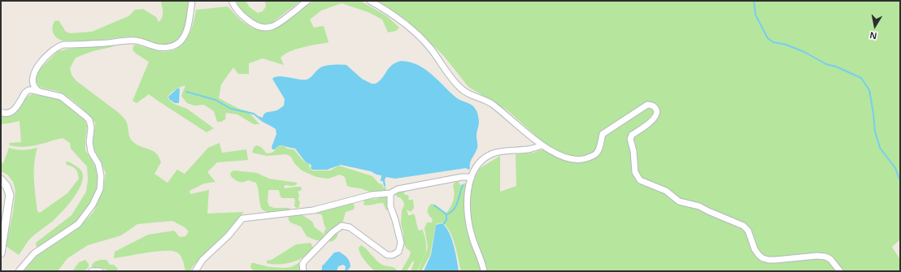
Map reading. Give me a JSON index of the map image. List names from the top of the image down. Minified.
{"north":"bottom"}
